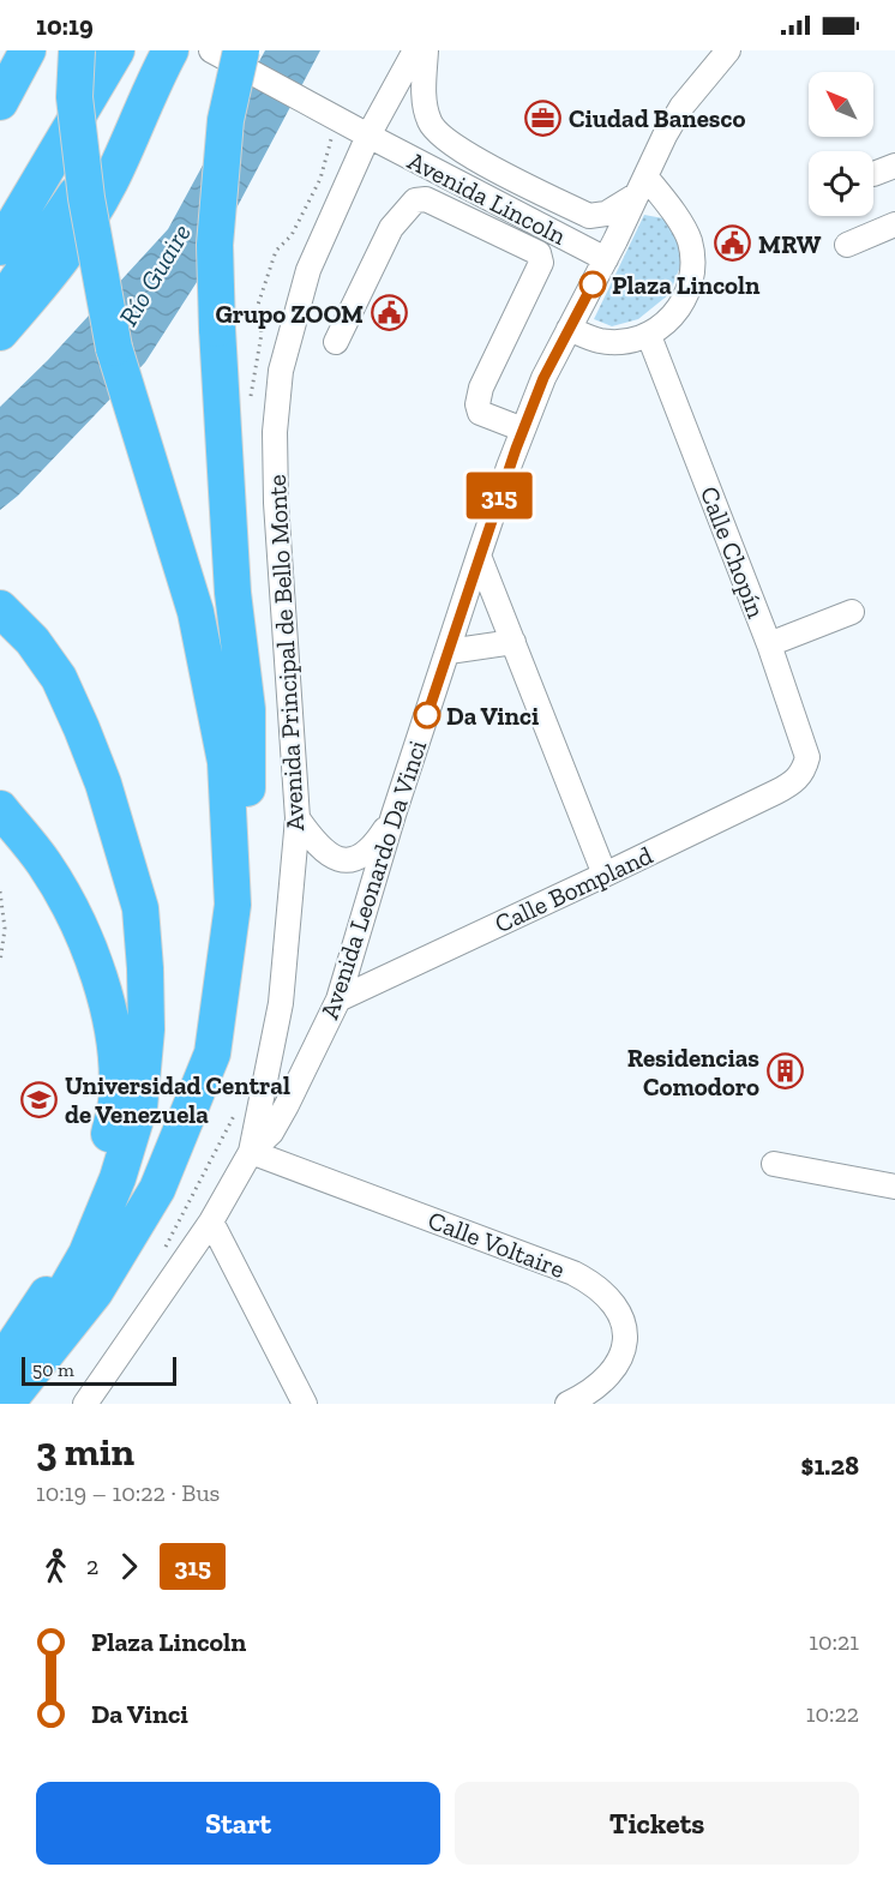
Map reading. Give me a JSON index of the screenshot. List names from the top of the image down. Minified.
{"streets":{"street":["Avenida Lincoln","Calle Chopín","Avenida Principal de Bello Monte","Avenida Leonardo Da Vinci","Calle Bompland","Calle Voltaire"]},"crossings":[["Avenida Lincoln","Avenida Principal de Bello Monte"],["Avenida Lincoln","Avenida Leonardo Da Vinci"],["Calle Chopín","Calle Bompland"],["Avenida Principal de Bello Monte","Avenida Leonardo Da Vinci"],["Avenida Principal de Bello Monte","Calle Voltaire"],["Avenida Leonardo Da Vinci","Calle Bompland"],["Avenida Leonardo Da Vinci","Calle Voltaire"]],"water":["Río Guaire"],"places":{"office":["Ciudad Banesco"],"public building":["MRW","Grupo ZOOM"],"other":["Plaza Lincoln","Da Vinci"],"building":["Residencias Comodoro"],"school or university":["Universidad Central de Venezuela"]},"lines":["bus line 315"],"scale_bar":"50 m","north":"top left","page":{"status":"10:19","on_map":"315","scale":"50 m","heading":["3 min","10:19 – 10:22 · Bus","$1.28"],"legs":["2","315"],"list":[{"name":"Plaza Lincoln","value":"10:21"},{"name":"Da Vinci","value":"10:22"}],"buttons":["Start","Tickets"]}}
